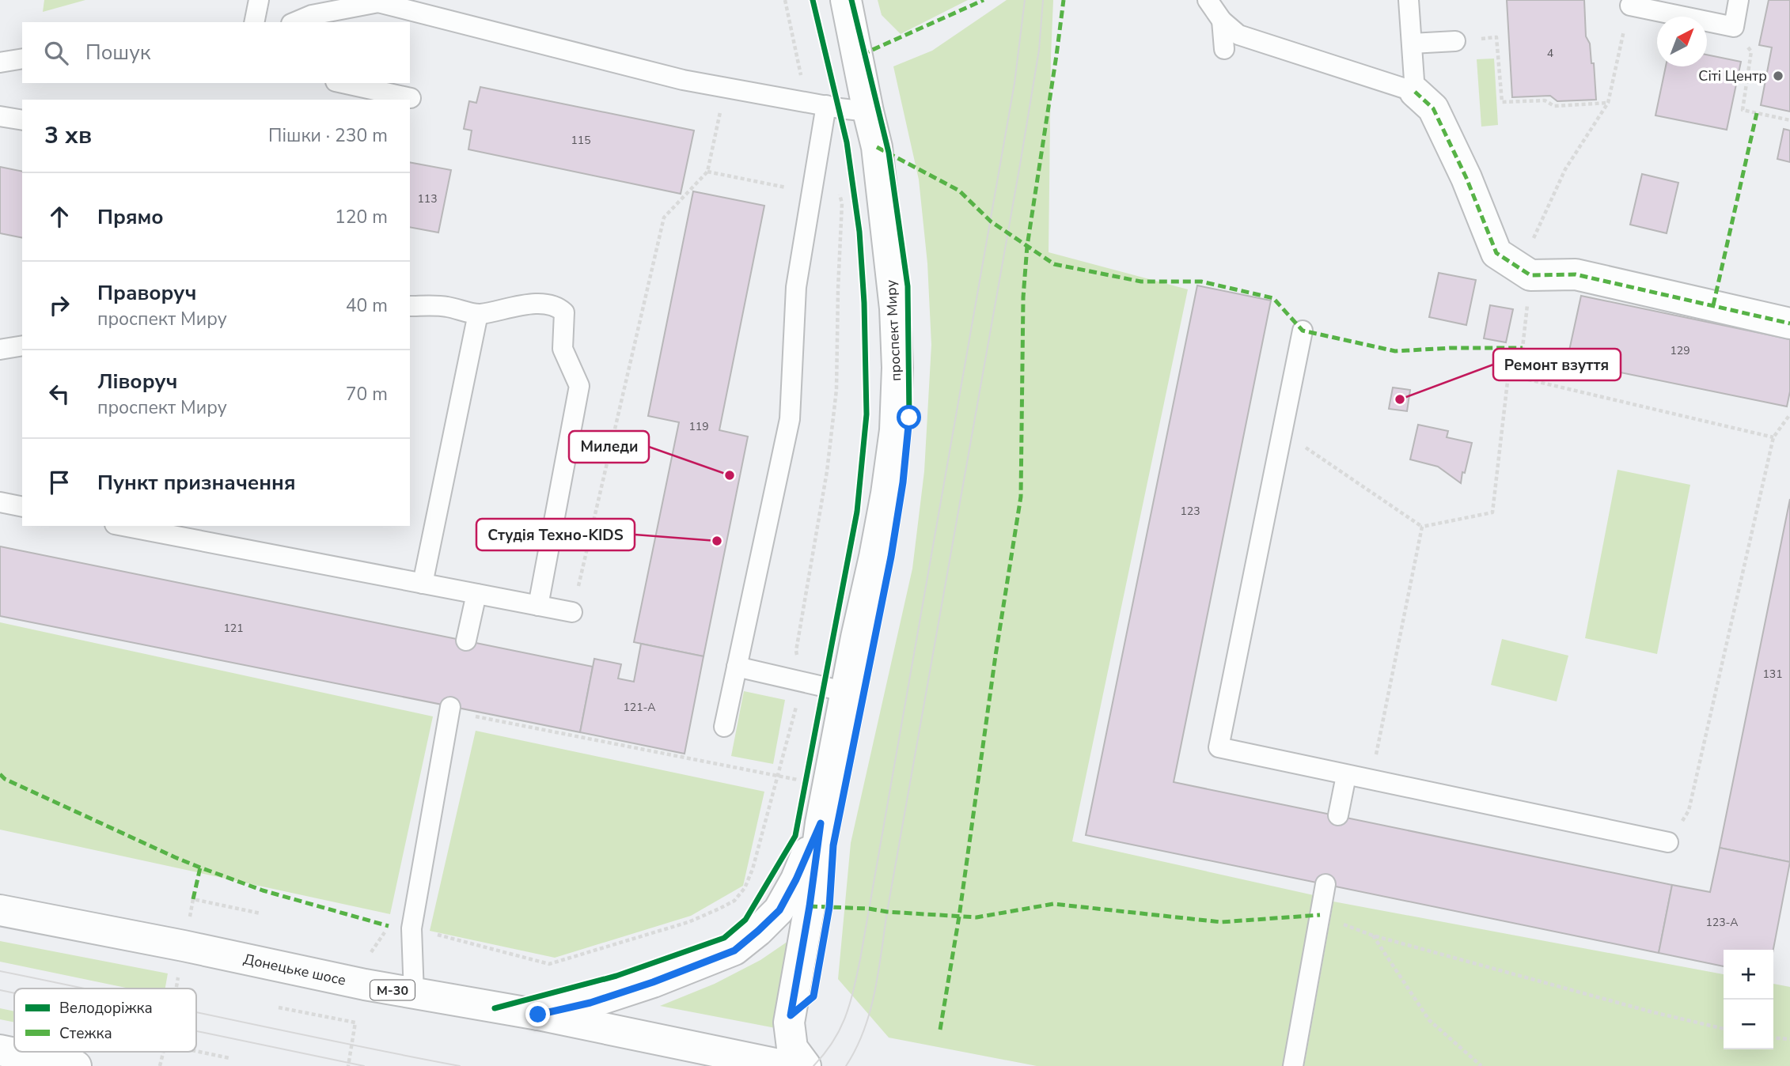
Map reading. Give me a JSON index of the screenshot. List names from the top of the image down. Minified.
{"streets":{"main road":["проспект Миру","Донецьке шосе","М-30"]},"crossings":[["проспект Миру","Донецьке шосе"]],"places":["Сіті Центр","Ремонт взуття","Миледи","Студія Техно-KIDS"],"house_numbers":["4","115","113","129","119","123","121","131","121-А","123-А"],"legend":["Велодоріжка","Стежка"],"north":"top right","page":{"search":"Пошук","heading":["3 хв","Пішки · 230 m"],"list":[["Прямо","120 m"],["Праворуч","проспект Миру","40 m"],["Ліворуч","проспект Миру","70 m"],"Пункт призначення"],"map_buttons":["+","−"]}}
